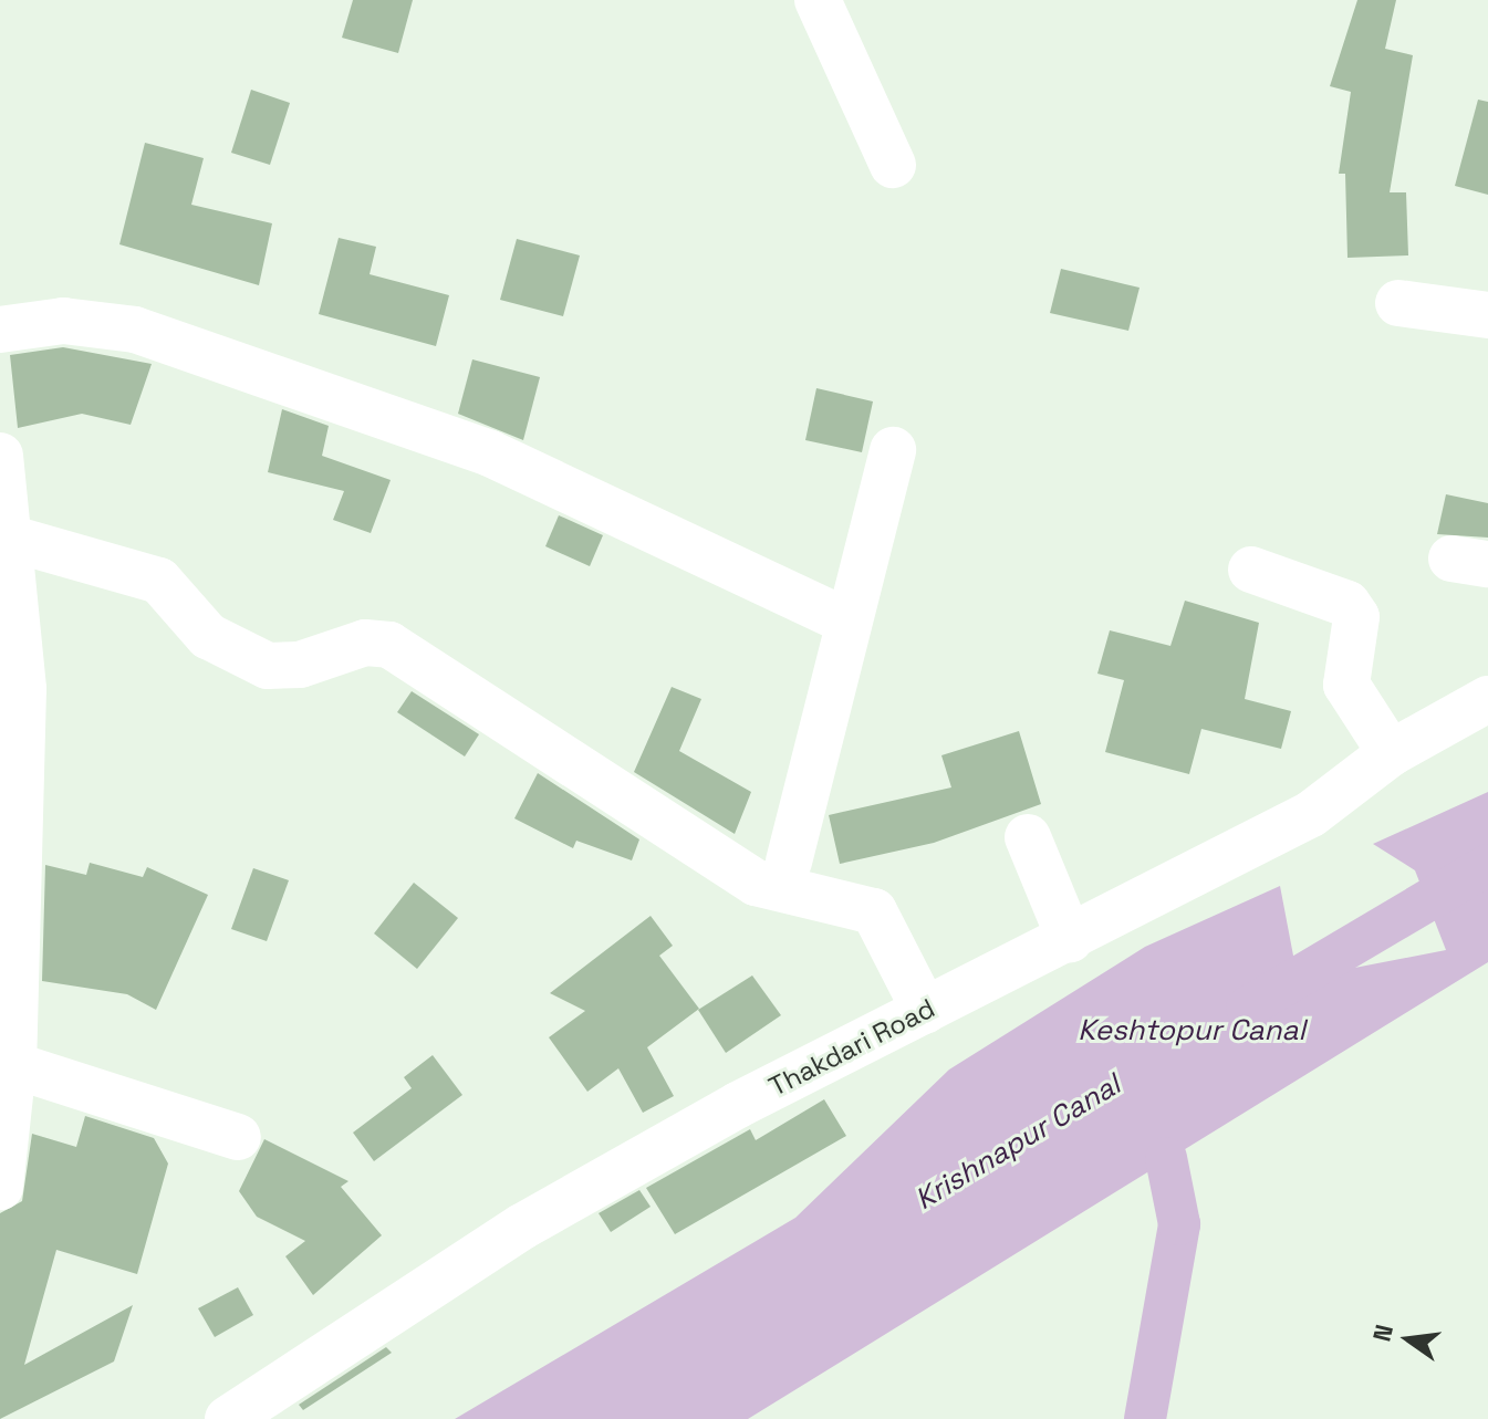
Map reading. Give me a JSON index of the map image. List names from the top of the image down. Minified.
{"streets":{"street":["Thakdari Road"]},"water":["Keshtopur Canal","Krishnapur Canal"],"north":"left"}
